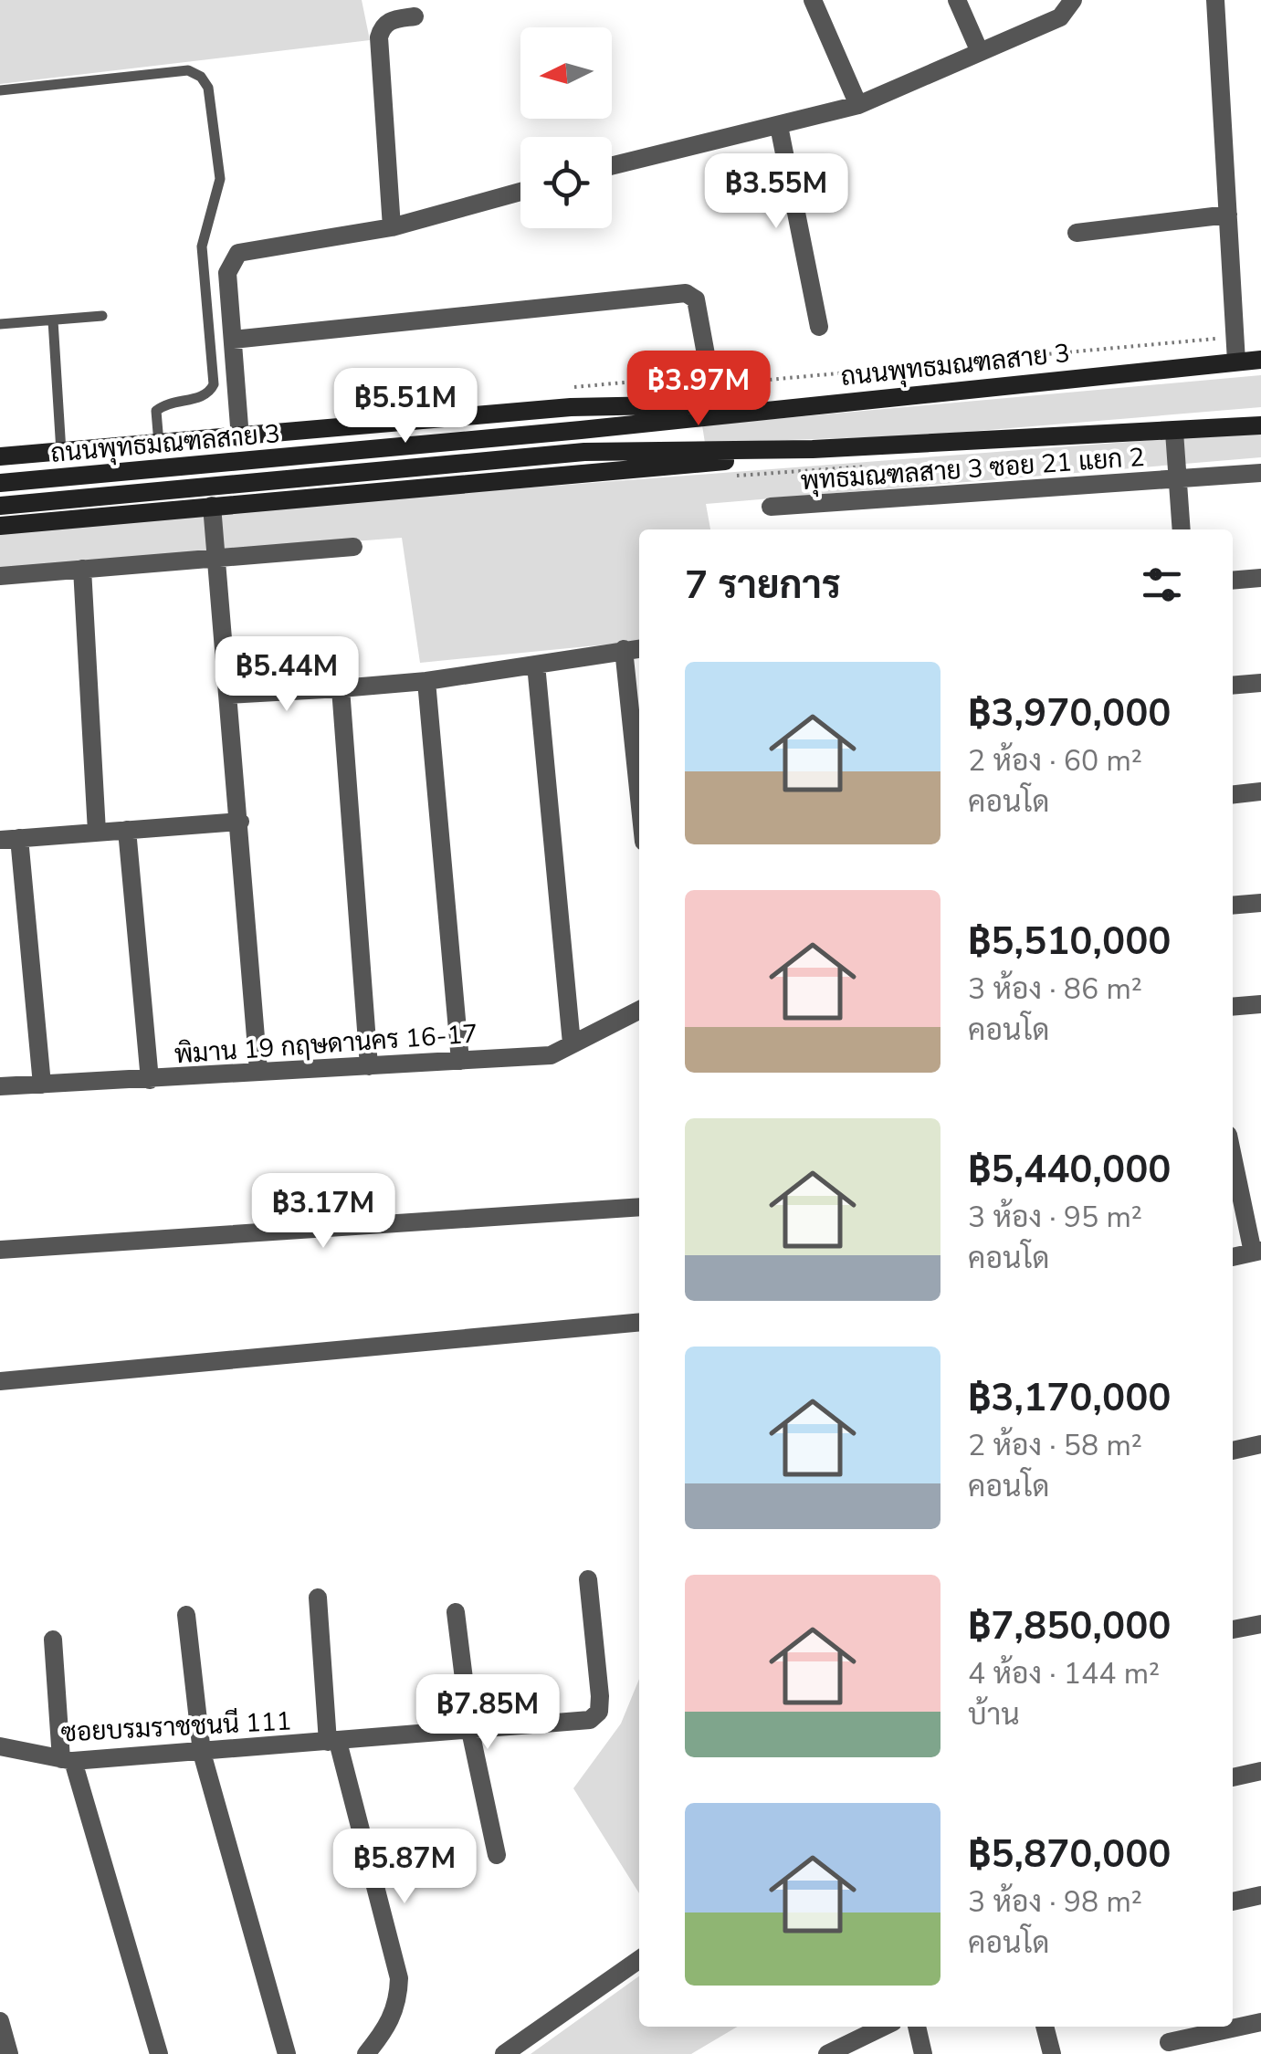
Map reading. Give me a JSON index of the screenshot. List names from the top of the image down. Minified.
{"streets":{"main road":["ถนนพุทธมณฑลสาย 3"],"street":["พุทธมณฑลสาย 3 ซอย 21 แยก 2","พิมาน 19 กฤษดานคร 16-17","ซอยบรมราชชนนี 111"]},"north":"left","page":{"price":["฿3.55M","฿3.97M","฿5.51M","฿5.44M","฿3.17M","฿7.85M","฿5.87M"],"heading":"7 รายการ","list":[{"name":"฿3,970,000","note":"2 ห้อง · 60 m² · คอนโด"},{"name":"฿5,510,000","note":"3 ห้อง · 86 m² · คอนโด"},{"name":"฿5,440,000","note":"3 ห้อง · 95 m² · คอนโด"},{"name":"฿3,170,000","note":"2 ห้อง · 58 m² · คอนโด"},{"name":"฿7,850,000","note":"4 ห้อง · 144 m² · บ้าน"},{"name":"฿5,870,000","note":"3 ห้อง · 98 m² · คอนโด"}]}}
